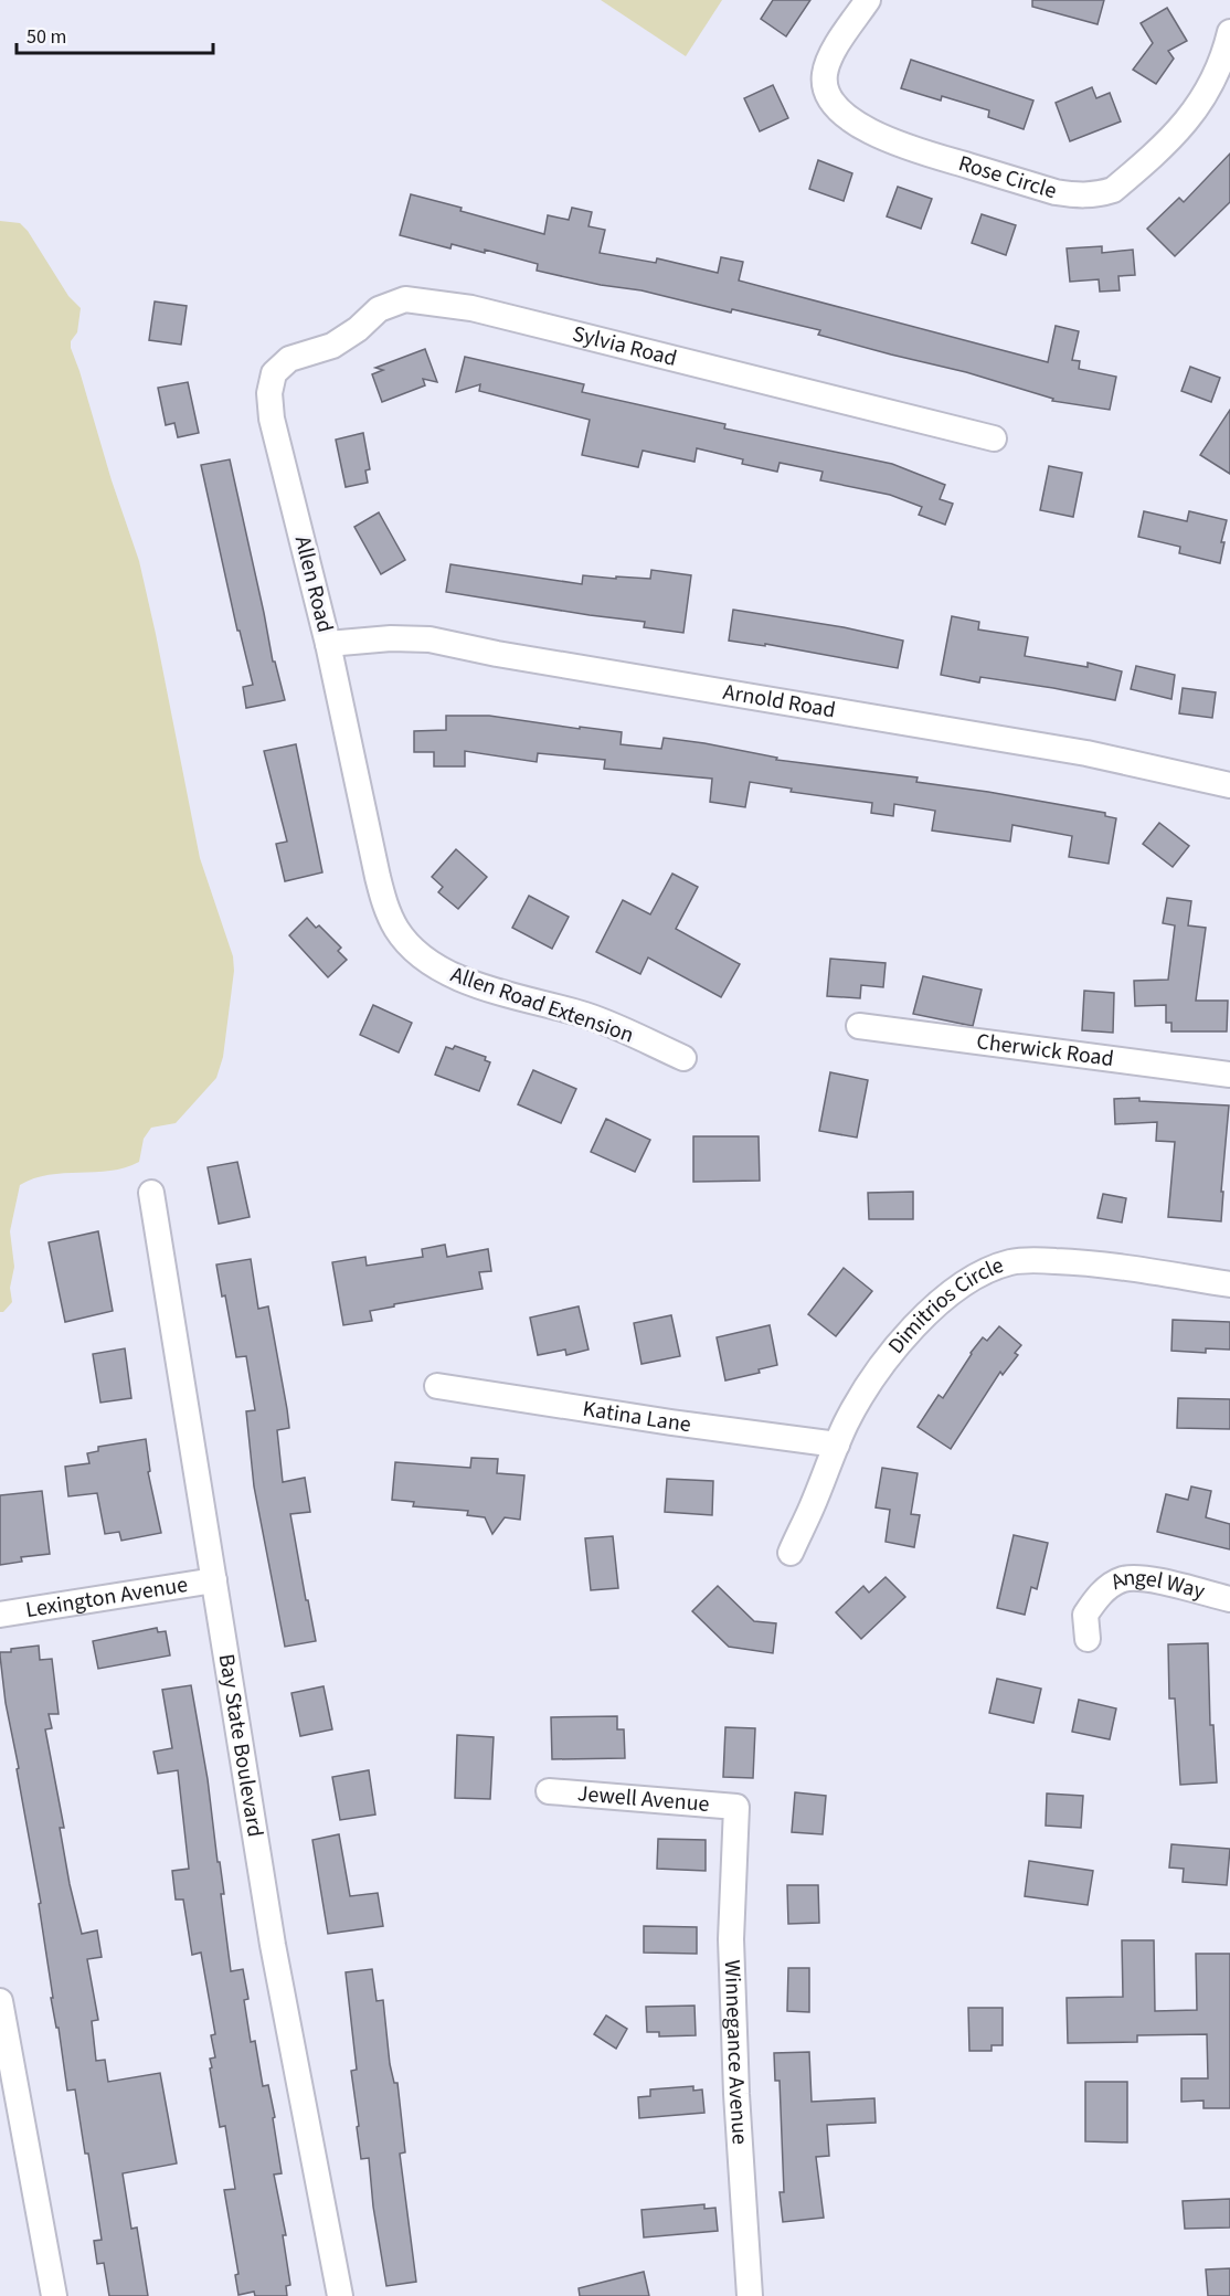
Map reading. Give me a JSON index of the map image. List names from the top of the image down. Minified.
{"streets":{"street":["Rose Circle","Sylvia Road","Allen Road","Arnold Road","Allen Road Extension","Cherwick Road","Dimitrios Circle","Katina Lane","Angel Way","Lexington Avenue","Bay State Boulevard","Jewell Avenue","Winnegance Avenue"]},"crossings":[["Sylvia Road","Allen Road"],["Allen Road","Arnold Road"],["Allen Road","Allen Road Extension"],["Dimitrios Circle","Katina Lane"],["Lexington Avenue","Bay State Boulevard"],["Jewell Avenue","Winnegance Avenue"]],"scale_bar":"50 m"}
